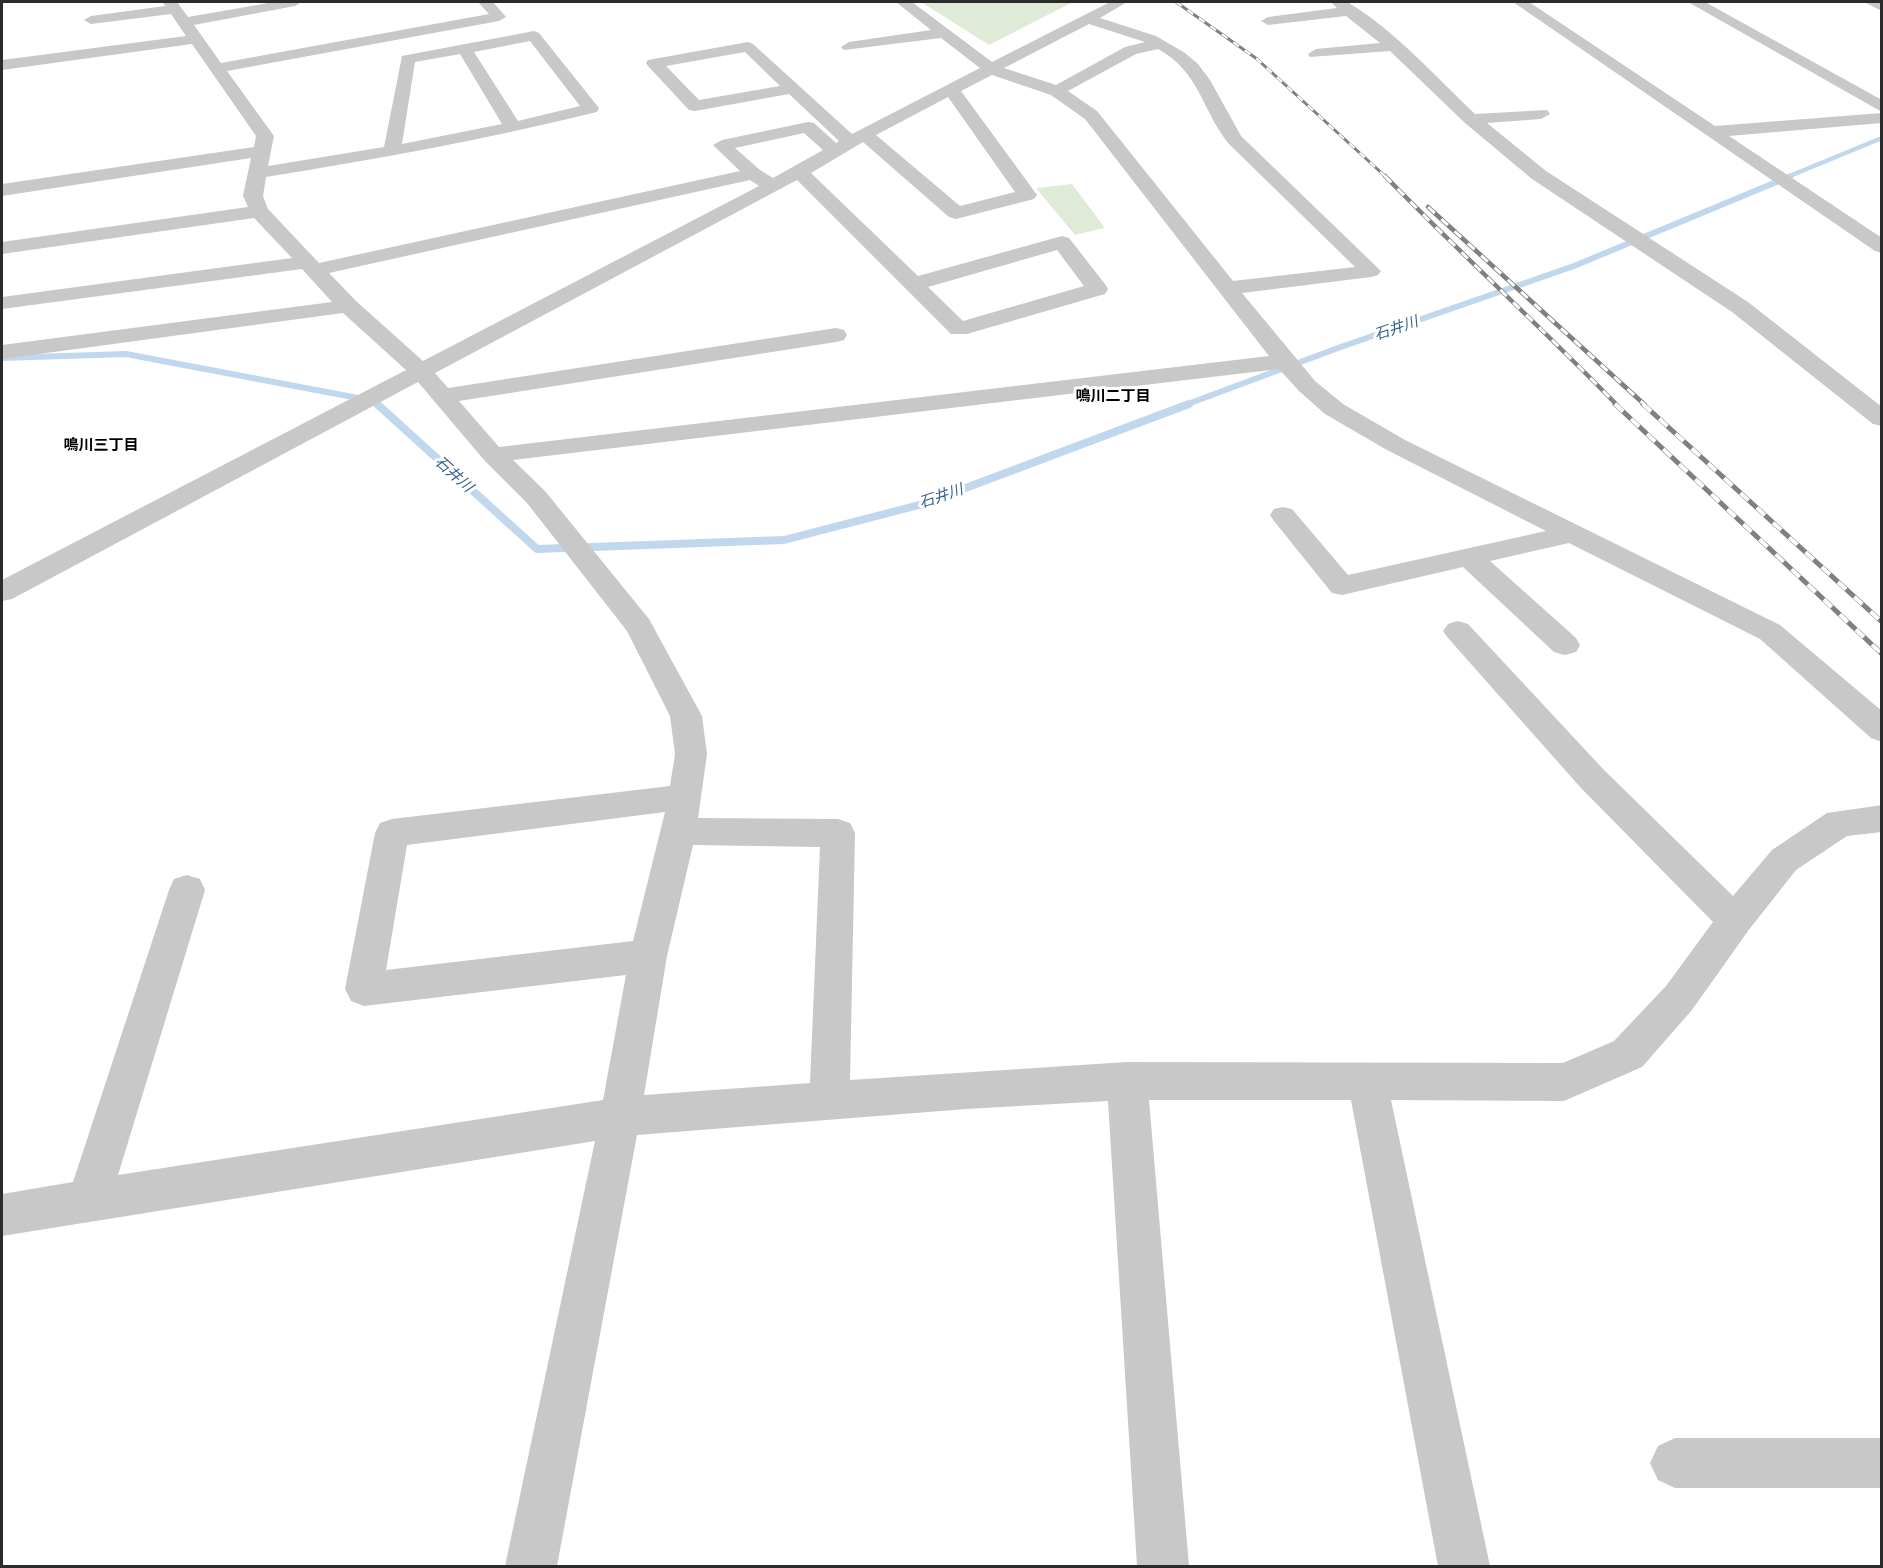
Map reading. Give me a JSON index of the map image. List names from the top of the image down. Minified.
{"districts":["鳴川二丁目","鳴川三丁目"],"water":["石井川"]}
